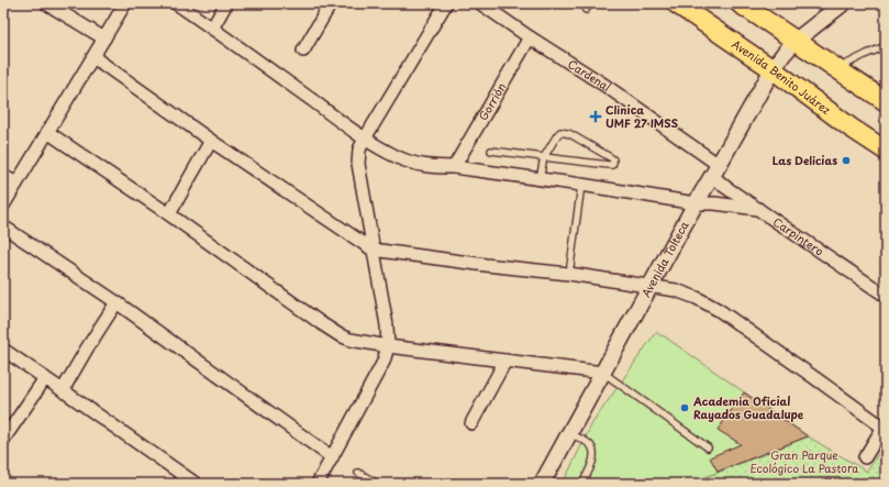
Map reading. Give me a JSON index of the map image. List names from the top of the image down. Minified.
{"streets":{"main road":["Avenida Benito Juárez"],"street":["Cardenal","Gorrión","Carpintero","Avenida Tolteca"]},"crossings":[["Cardenal","Gorrión"],["Cardenal","Carpintero"],["Cardenal","Avenida Tolteca"],["Avenida Benito Juárez","Avenida Tolteca"],["Carpintero","Avenida Tolteca"]],"parks":["Gran Parque Ecológico La Pastora"],"places":{"health":["Clinica UMF 27 IMSS"],"other":["Las Delicias","Academia Oficial Rayados Guadalupe"]}}
